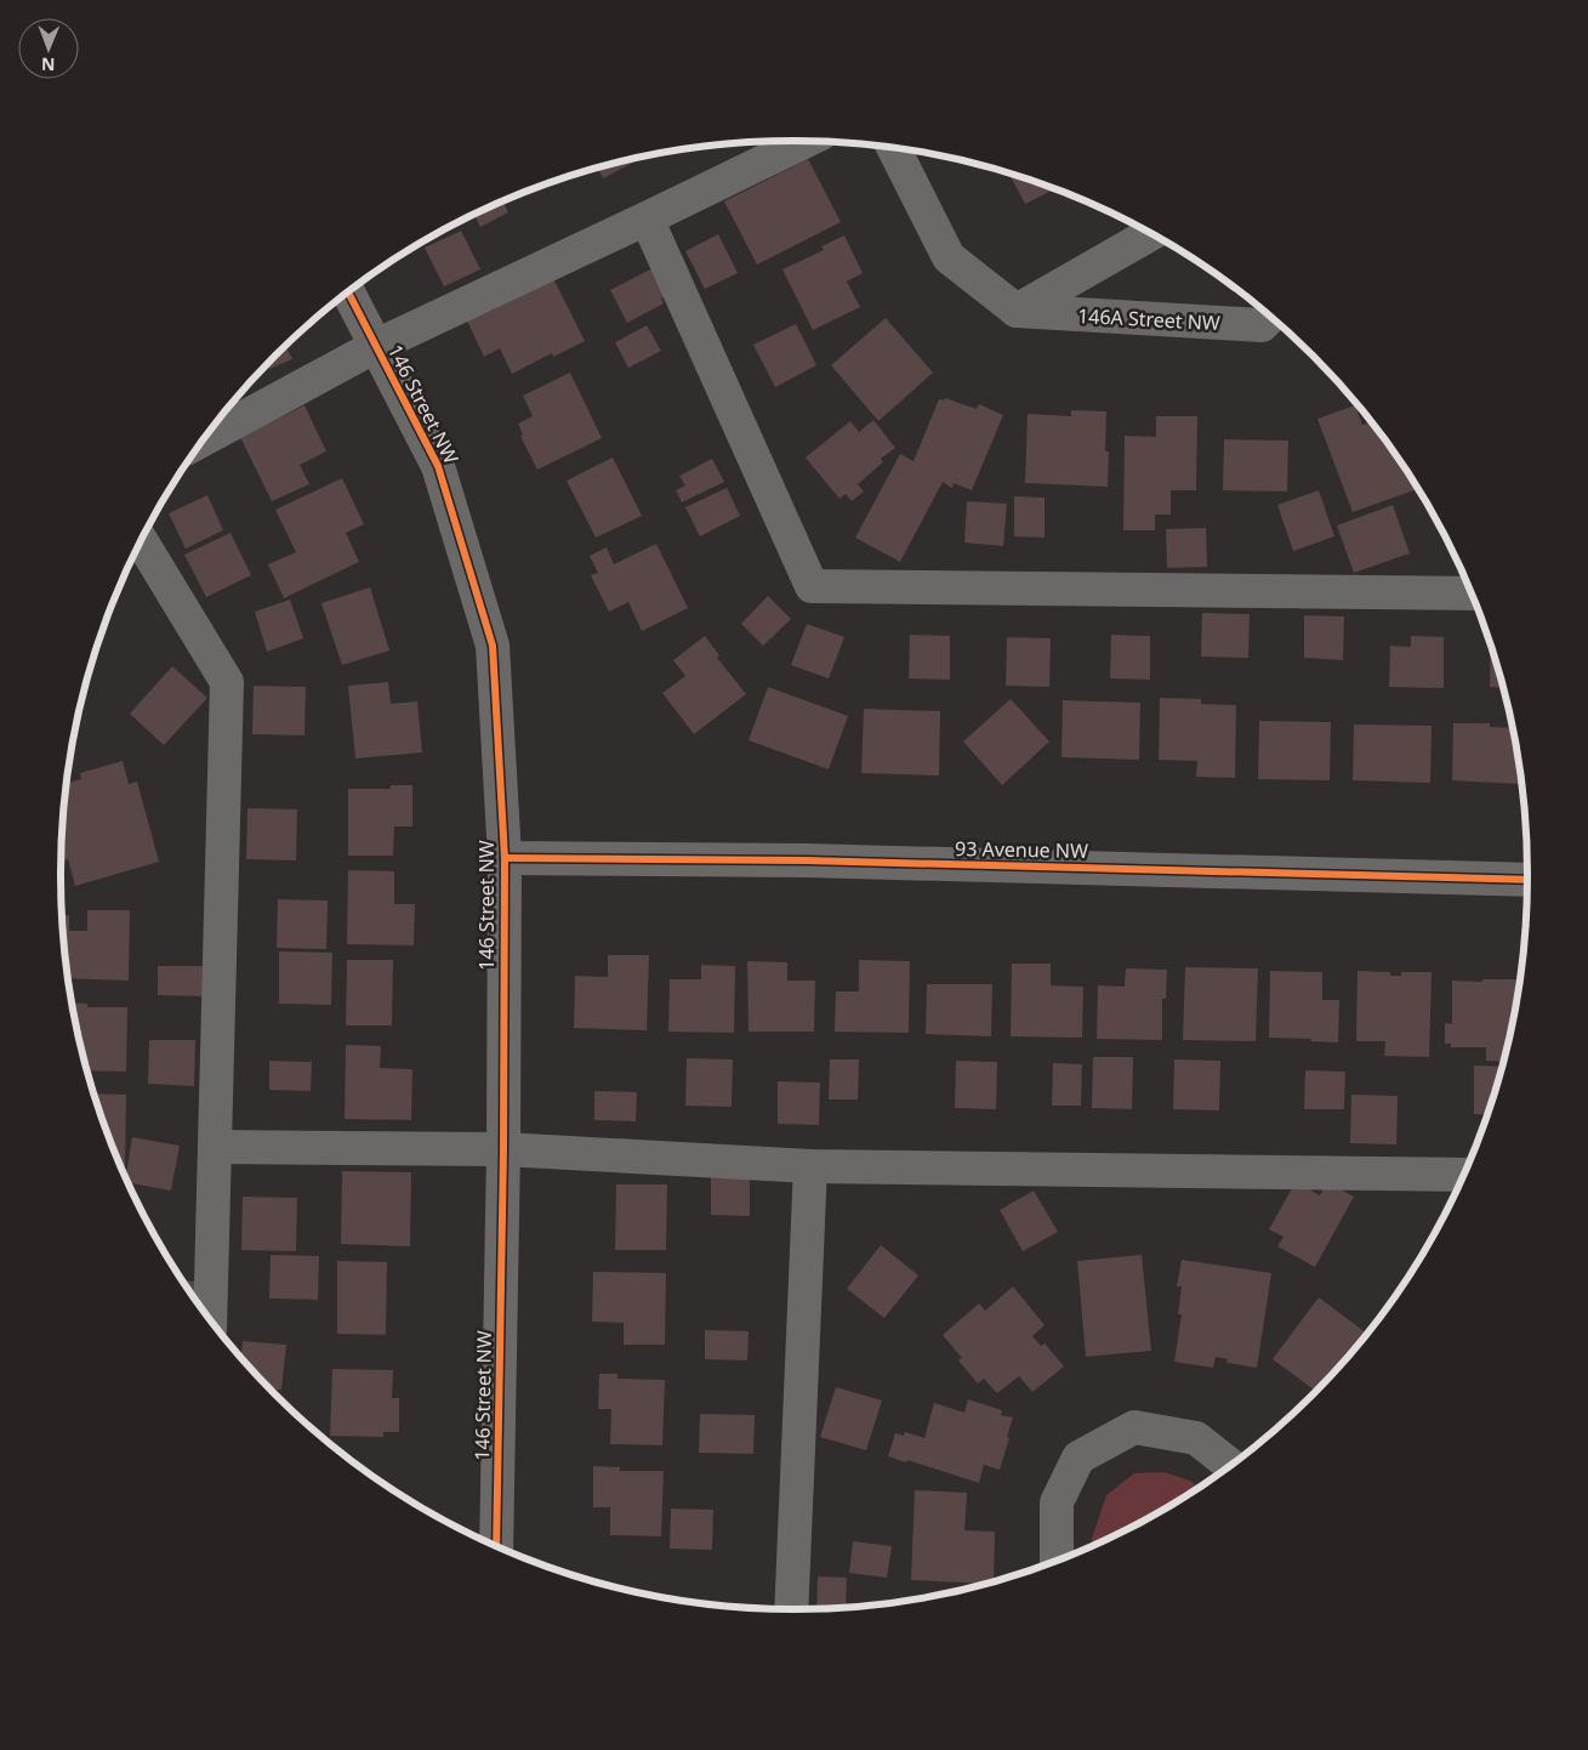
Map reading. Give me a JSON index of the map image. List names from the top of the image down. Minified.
{"streets":{"street":["146A Street NW","146 Street NW","93 Avenue NW"]},"crossings":[["146 Street NW","93 Avenue NW"]],"north":"bottom"}
